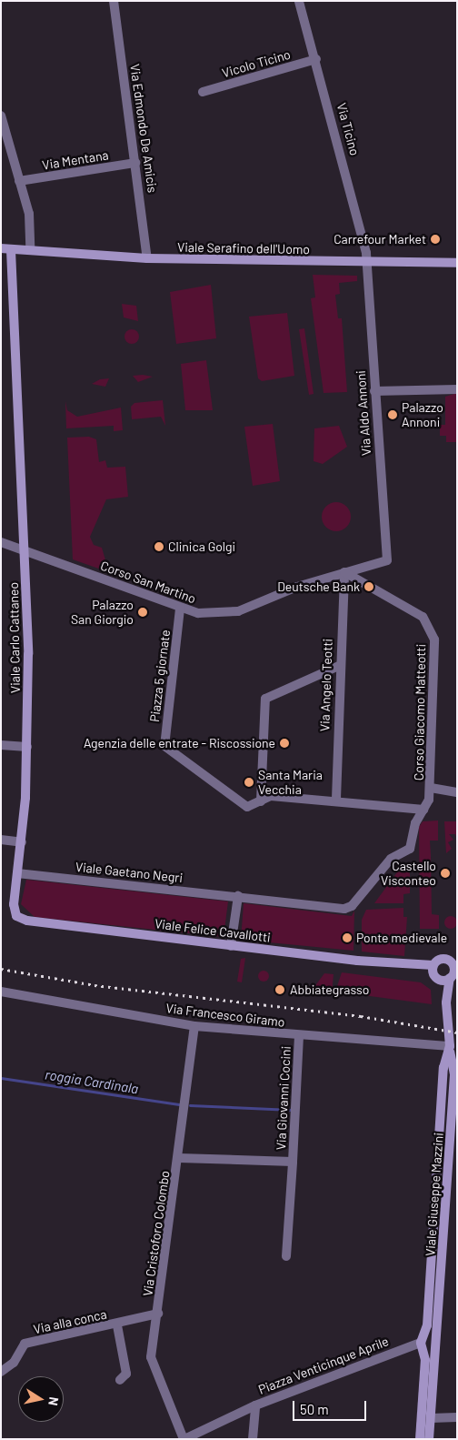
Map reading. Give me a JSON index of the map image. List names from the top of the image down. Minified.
{"streets":{"street":["Vicolo Ticino","Via Edmondo De Amicis","Via Ticino","Via Mentana","Viale Serafino dell'Uomo","Via Aldo Annoni","Corso San Martino","Viale Carlo Cattaneo","Piazza 5 giornate","Via Angelo Teotti","Corso Giacomo Matteotti","Viale Gaetano Negri","Viale Felice Cavallotti","Via Francesco Giramo","Via Giovanni Cocini","Viale Giuseppe Mazzini","Via Cristoforo Colombo","Via alla conca","Piazza Venticinque Aprile"]},"crossings":[["Vicolo Ticino","Via Ticino"],["Via Edmondo De Amicis","Via Mentana"],["Via Edmondo De Amicis","Viale Serafino dell'Uomo"],["Via Ticino","Viale Serafino dell'Uomo"],["Via Ticino","Via Aldo Annoni"],["Viale Serafino dell'Uomo","Via Aldo Annoni"],["Viale Serafino dell'Uomo","Viale Carlo Cattaneo"],["Via Aldo Annoni","Corso San Martino"],["Corso San Martino","Viale Carlo Cattaneo"],["Corso San Martino","Piazza 5 giornate"],["Corso San Martino","Via Angelo Teotti"],["Corso San Martino","Corso Giacomo Matteotti"],["Viale Carlo Cattaneo","Viale Gaetano Negri"],["Viale Carlo Cattaneo","Viale Felice Cavallotti"],["Via Angelo Teotti","Corso Giacomo Matteotti"],["Corso Giacomo Matteotti","Viale Gaetano Negri"],["Viale Felice Cavallotti","Viale Giuseppe Mazzini"],["Via Francesco Giramo","Via Giovanni Cocini"],["Via Francesco Giramo","Viale Giuseppe Mazzini"],["Via Francesco Giramo","Via Cristoforo Colombo"],["Via Giovanni Cocini","Via Cristoforo Colombo"],["Viale Giuseppe Mazzini","Piazza Venticinque Aprile"],["Via Cristoforo Colombo","Via alla conca"],["Via Cristoforo Colombo","Piazza Venticinque Aprile"]],"water":["roggia Cardinala"],"places":["Carrefour Market","Palazzo Annoni","Clinica Golgi","Deutsche Bank","Palazzo San Giorgio","Agenzia delle entrate - Riscossione","Santa Maria Vecchia","Castello Visconteo","Ponte medievale","Abbiategrasso"],"scale_bar":"50 m","north":"right"}
